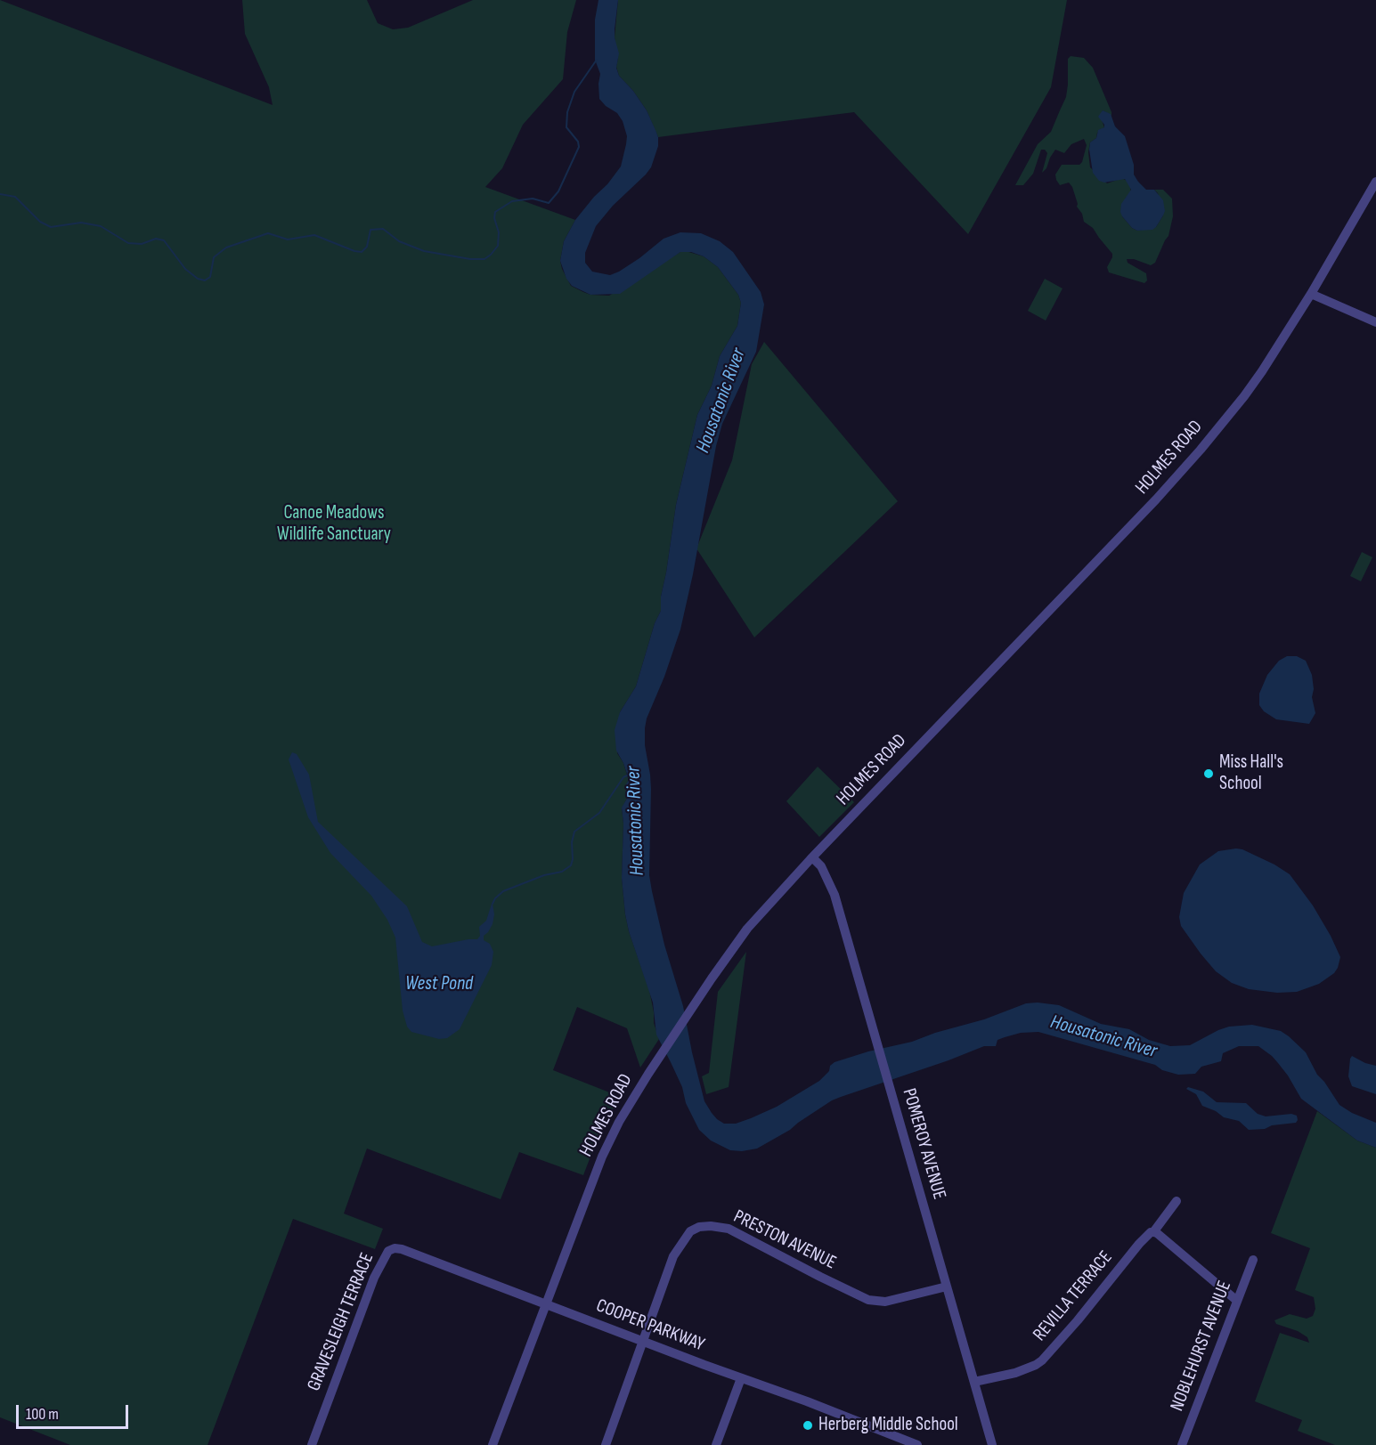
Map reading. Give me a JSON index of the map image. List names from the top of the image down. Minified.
{"streets":{"street":["HOLMES ROAD","POMEROY AVENUE","PRESTON AVENUE","REVILLA TERRACE","GRAVESLEIGH TERRACE","COOPER PARKWAY","NOBLEHURST AVENUE"]},"crossings":[["HOLMES ROAD","POMEROY AVENUE"],["HOLMES ROAD","GRAVESLEIGH TERRACE"],["HOLMES ROAD","COOPER PARKWAY"],["POMEROY AVENUE","PRESTON AVENUE"],["POMEROY AVENUE","REVILLA TERRACE"],["PRESTON AVENUE","COOPER PARKWAY"],["GRAVESLEIGH TERRACE","COOPER PARKWAY"]],"water":["Housatonic River","West Pond"],"parks":["Canoe Meadows Wildlife Sanctuary"],"places":["Miss Hall's School","Herberg Middle School"],"scale_bar":"100 m"}
